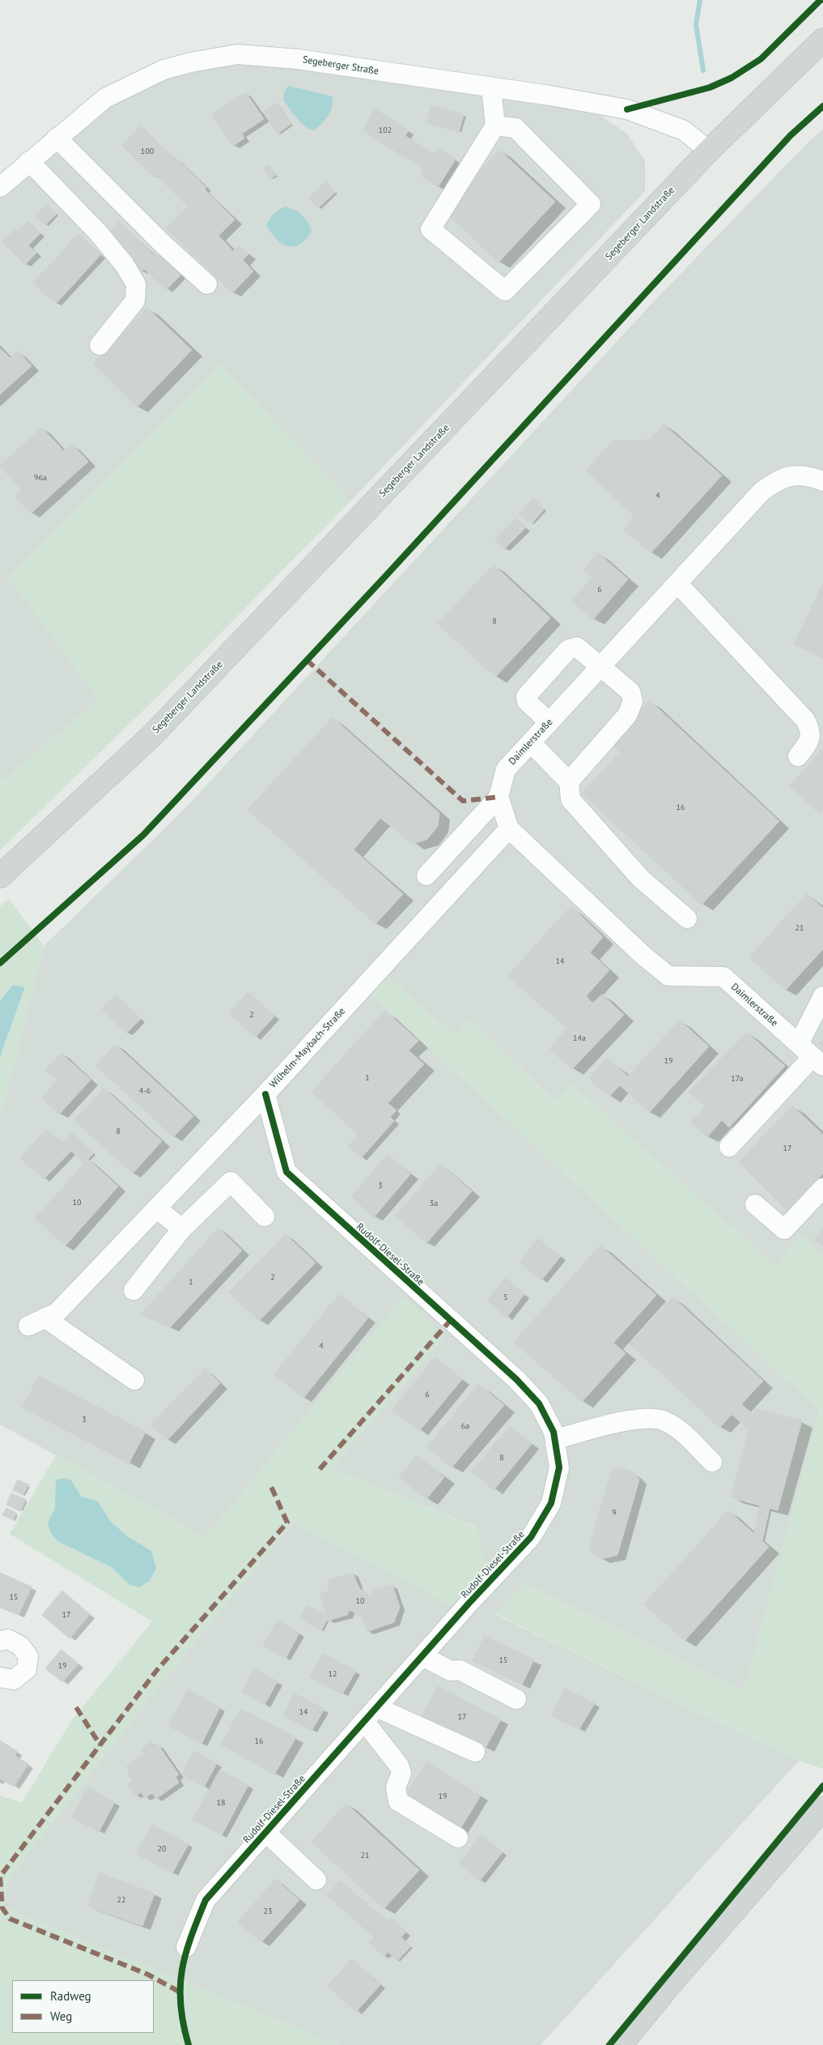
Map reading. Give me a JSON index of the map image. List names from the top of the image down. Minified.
{"streets":{"main road":["Segeberger Landstraße"],"street":["Segeberger Straße","Daimlerstraße","Wilhelm-Maybach-Straße","Rudolf-Diesel-Straße"]},"crossings":[["Segeberger Straße","Segeberger Landstraße"],["Daimlerstraße","Wilhelm-Maybach-Straße"],["Wilhelm-Maybach-Straße","Rudolf-Diesel-Straße"]],"house_numbers":["102","100","96a","4","6","8","16","21","14","2","14a","19","1","17a","4-6","8","17","3","10","3a","2","1","5","4","6","3","6a","8","9","15","10","17","15","19","12","14","17","16","19","18","20","21","22","23"],"legend":["Radweg","Weg"]}
